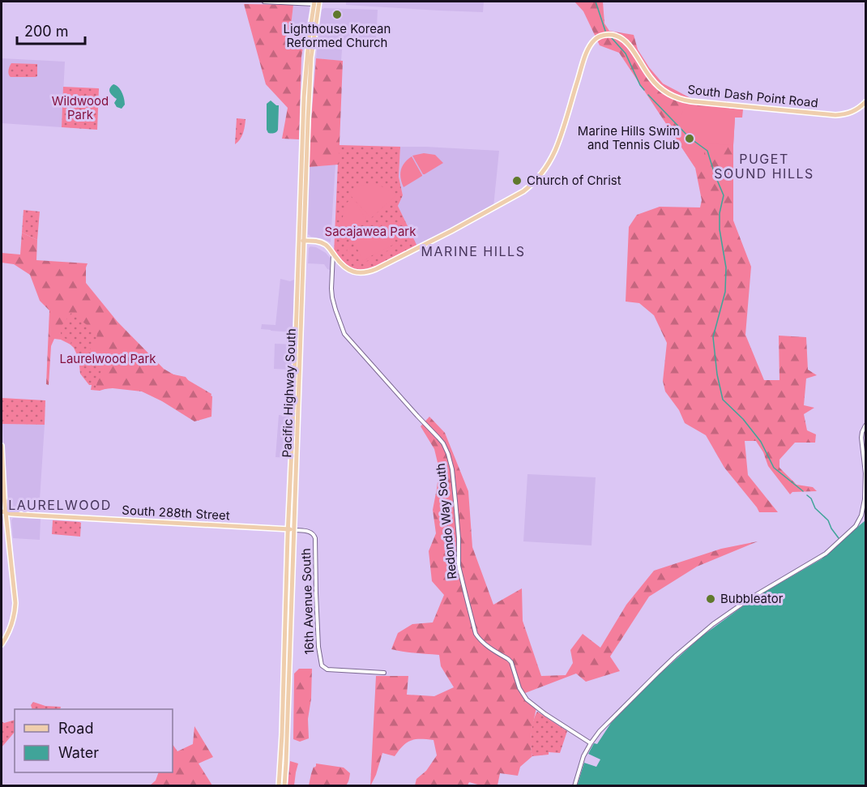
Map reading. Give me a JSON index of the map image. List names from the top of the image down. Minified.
{"streets":{"main road":["South Dash Point Road","Pacific Highway South","South 288th Street"],"street":["Redondo Way South","16th Avenue South"]},"crossings":[["South Dash Point Road","Pacific Highway South"],["South Dash Point Road","Redondo Way South"],["Pacific Highway South","South 288th Street"],["South 288th Street","16th Avenue South"]],"districts":["PUGET SOUND HILLS","MARINE HILLS","LAURELWOOD"],"parks":["Wildwood Park","Sacajawea Park","Laurelwood Park"],"places":["Lighthouse Korean Reformed Church","Marine Hills Swim and Tennis Club","Church of Christ","Bubbleator"],"legend":["Road","Water"],"scale_bar":"200 m"}
